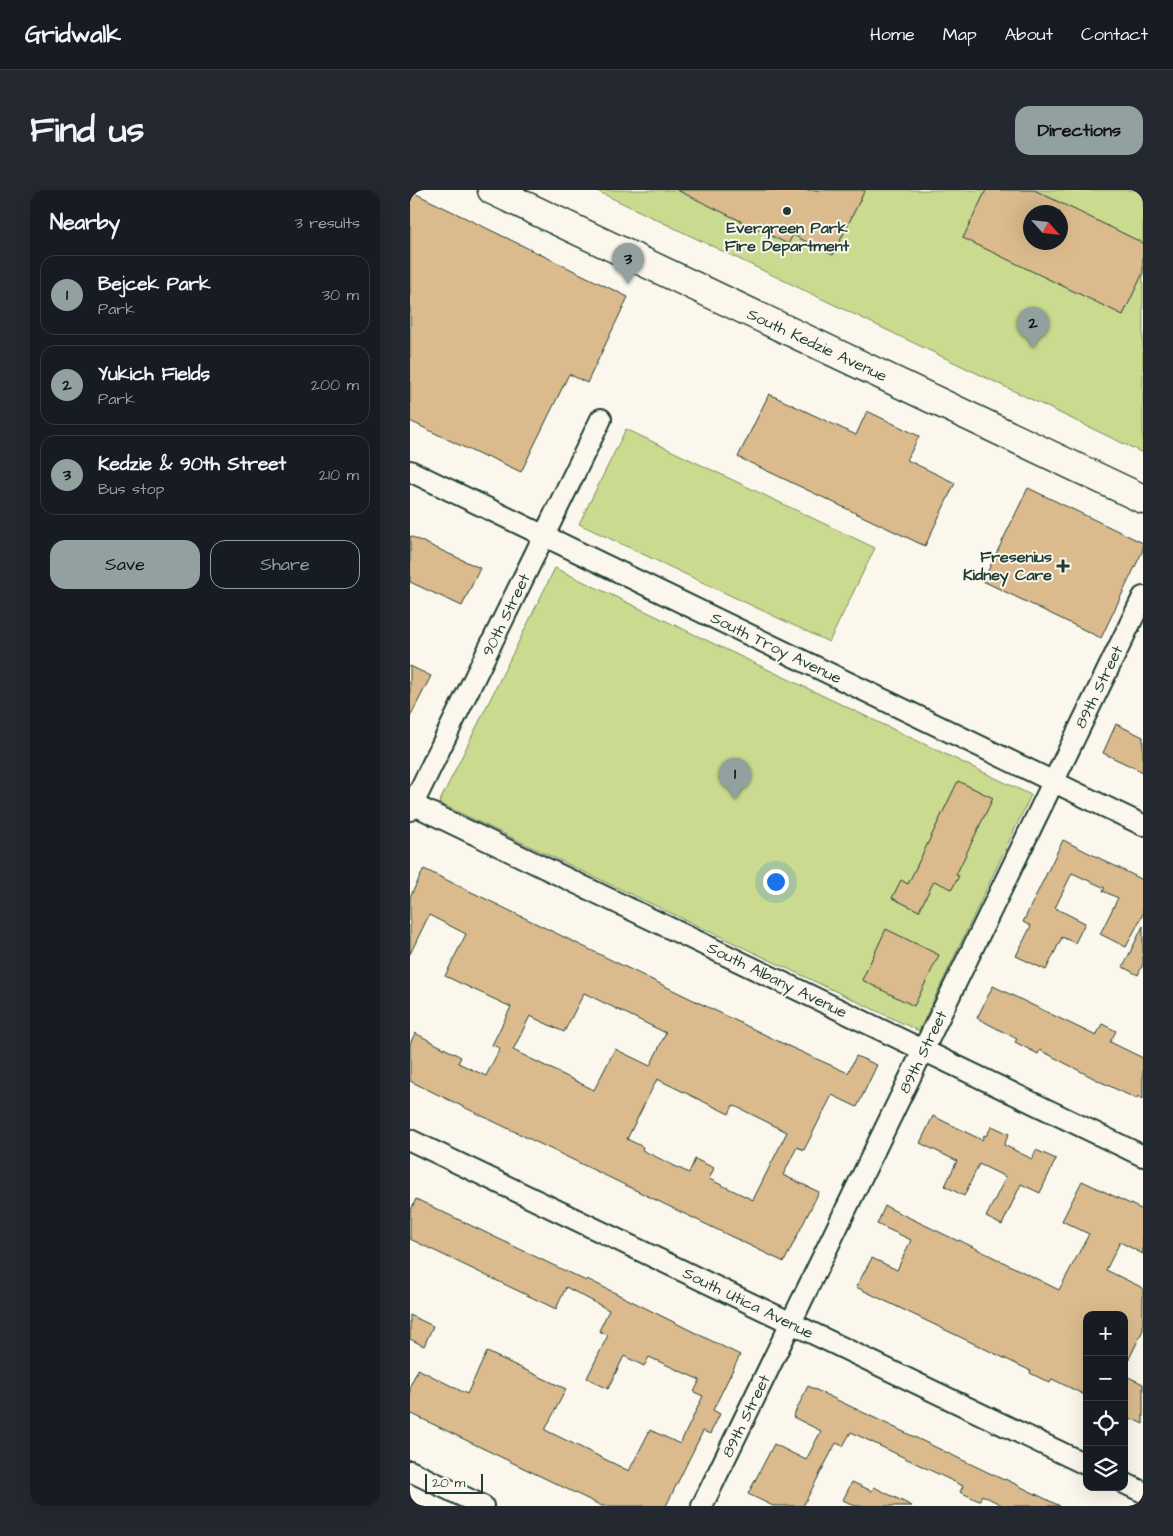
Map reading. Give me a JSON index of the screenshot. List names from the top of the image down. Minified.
{"streets":{"main road":["South Kedzie Avenue"],"street":["90th Street","South Troy Avenue","89th Street","South Albany Avenue","South Utica Avenue"]},"crossings":[["90th Street","South Troy Avenue"],["90th Street","South Albany Avenue"],["South Troy Avenue","89th Street"],["89th Street","South Albany Avenue"],["89th Street","South Utica Avenue"]],"places":{"other":["Evergreen Park Fire Department"],"health":["Fresenius Kidney Care"]},"scale_bar":"20 m","north":"bottom right","page":{"header":"Gridwalk","nav":["Home","Map","About","Contact"],"title":"Find us","buttons":["Directions",["Save","Share"]],"heading":["Nearby","3 results"],"pins":["3","2","1"],"list":[{"mark":"1","name":"Bejcek Park","note":"Park","value":"30 m"},{"mark":"2","name":"Yukich Fields","note":"Park","value":"200 m"},{"mark":"3","name":"Kedzie & 90th Street","note":"Bus stop","value":"210 m"}],"map_buttons":["+","−"],"scale":"20 m"}}
